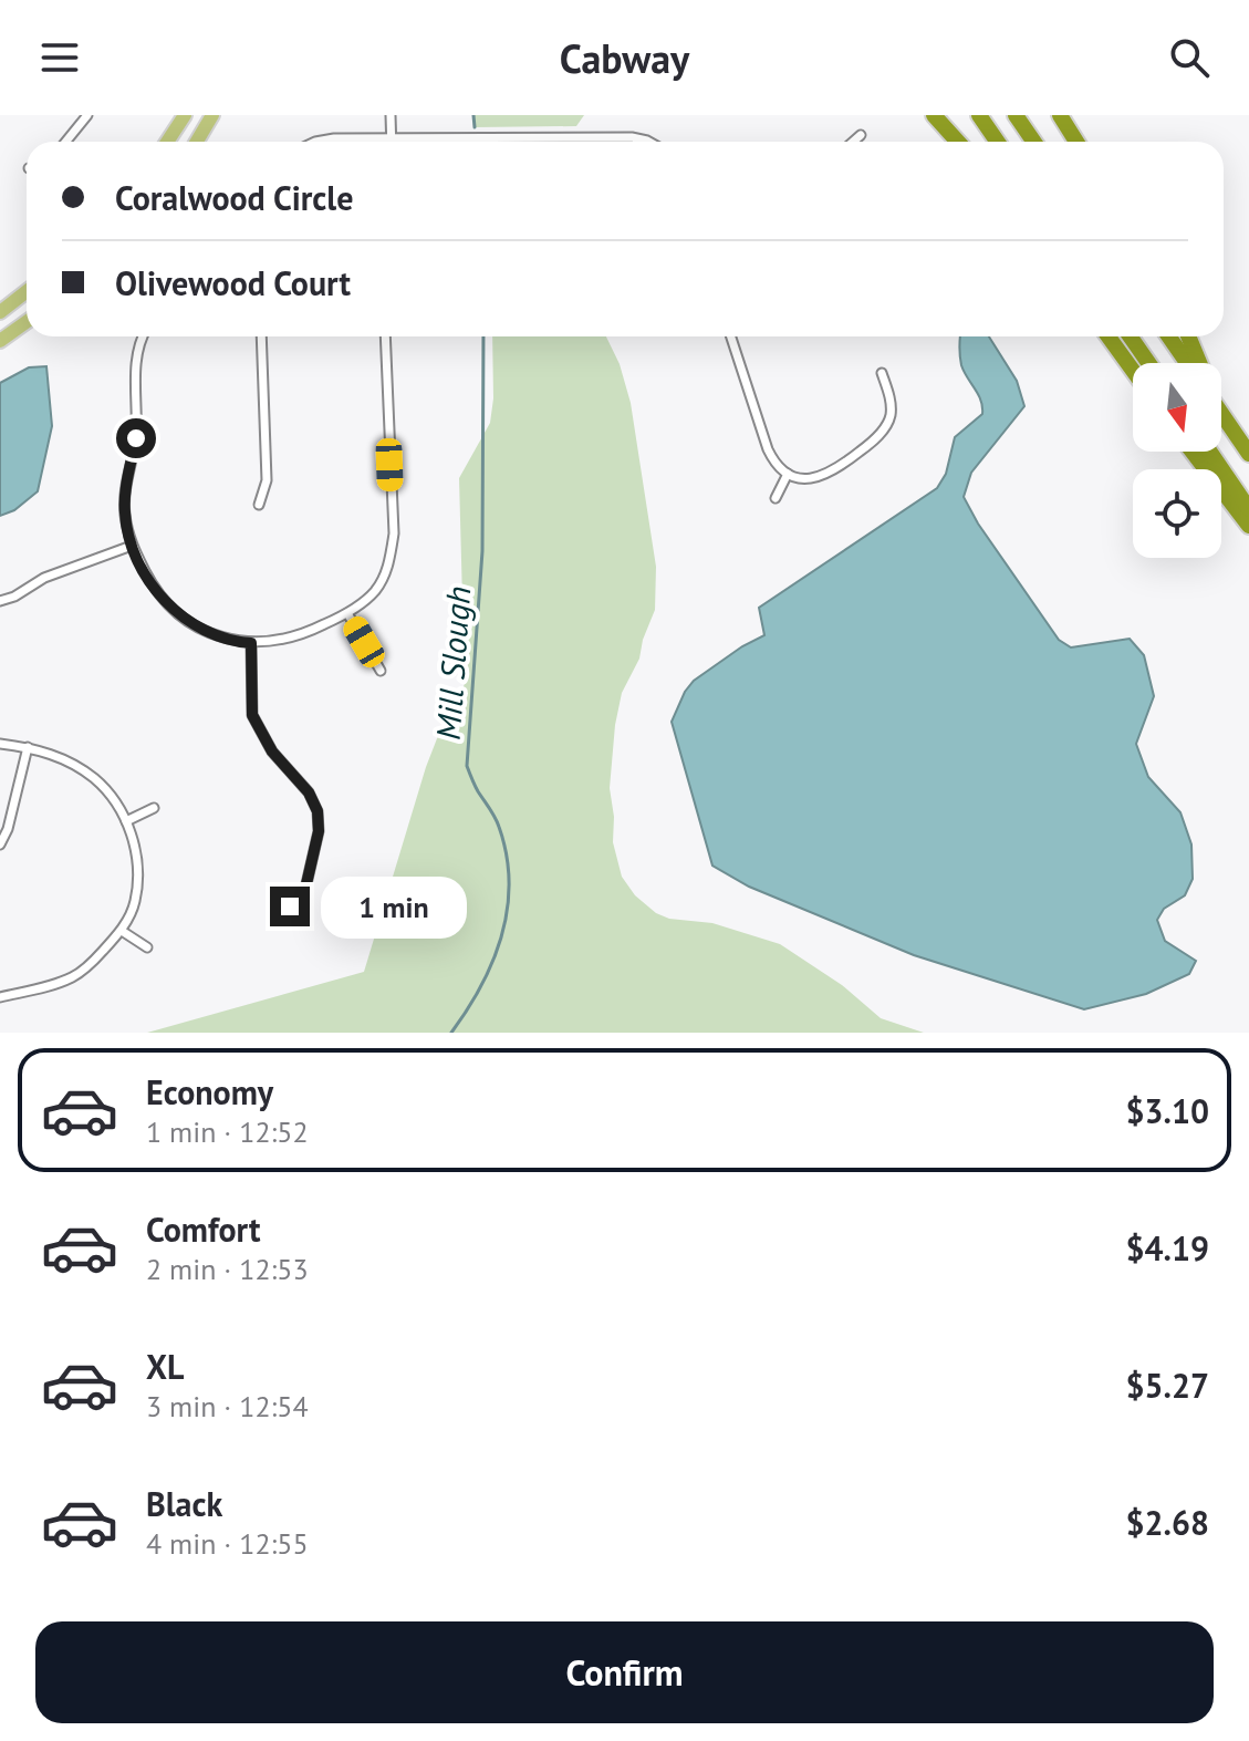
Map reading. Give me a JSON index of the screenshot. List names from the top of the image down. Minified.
{"water":["Mill Slough"],"north":"bottom","page":{"header":"Cabway","banner":["Coralwood Circle","Olivewood Court"],"bubble":"1 min","list":[{"name":"Economy","note":"1 min · 12:52","value":"$3.10"},{"name":"Comfort","note":"2 min · 12:53","value":"$4.19"},{"name":"XL","note":"3 min · 12:54","value":"$5.27"},{"name":"Black","note":"4 min · 12:55","value":"$2.68"}],"buttons":"Confirm"}}
